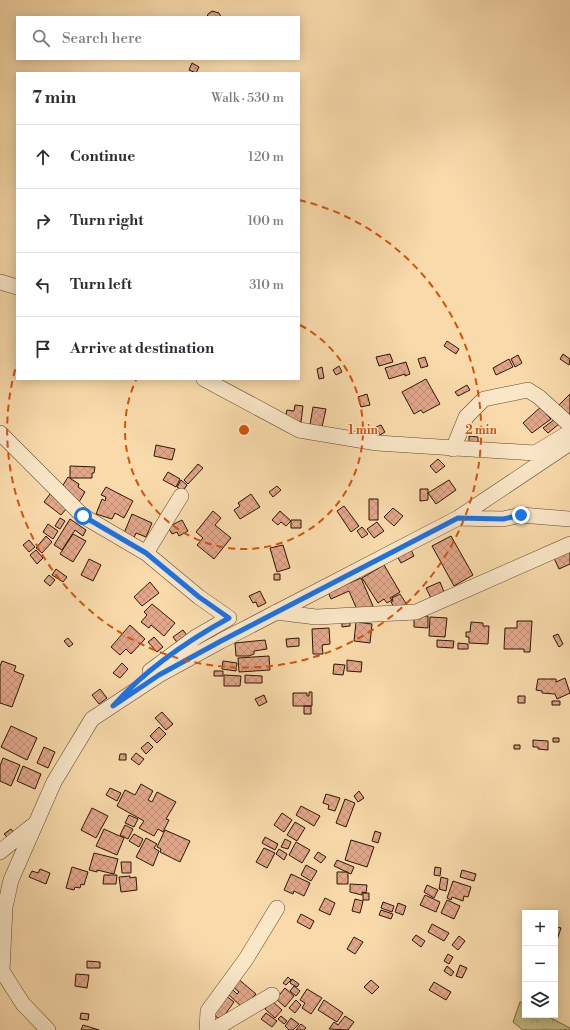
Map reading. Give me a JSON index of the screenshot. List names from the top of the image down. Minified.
{"page":{"search":"Search here","heading":["7 min","Walk · 530 m"],"list":[["Continue","120 m"],["Turn right","100 m"],["Turn left","310 m"],"Arrive at destination"],"map_buttons":["+","−"]},"rings":["1 min","2 min"]}
